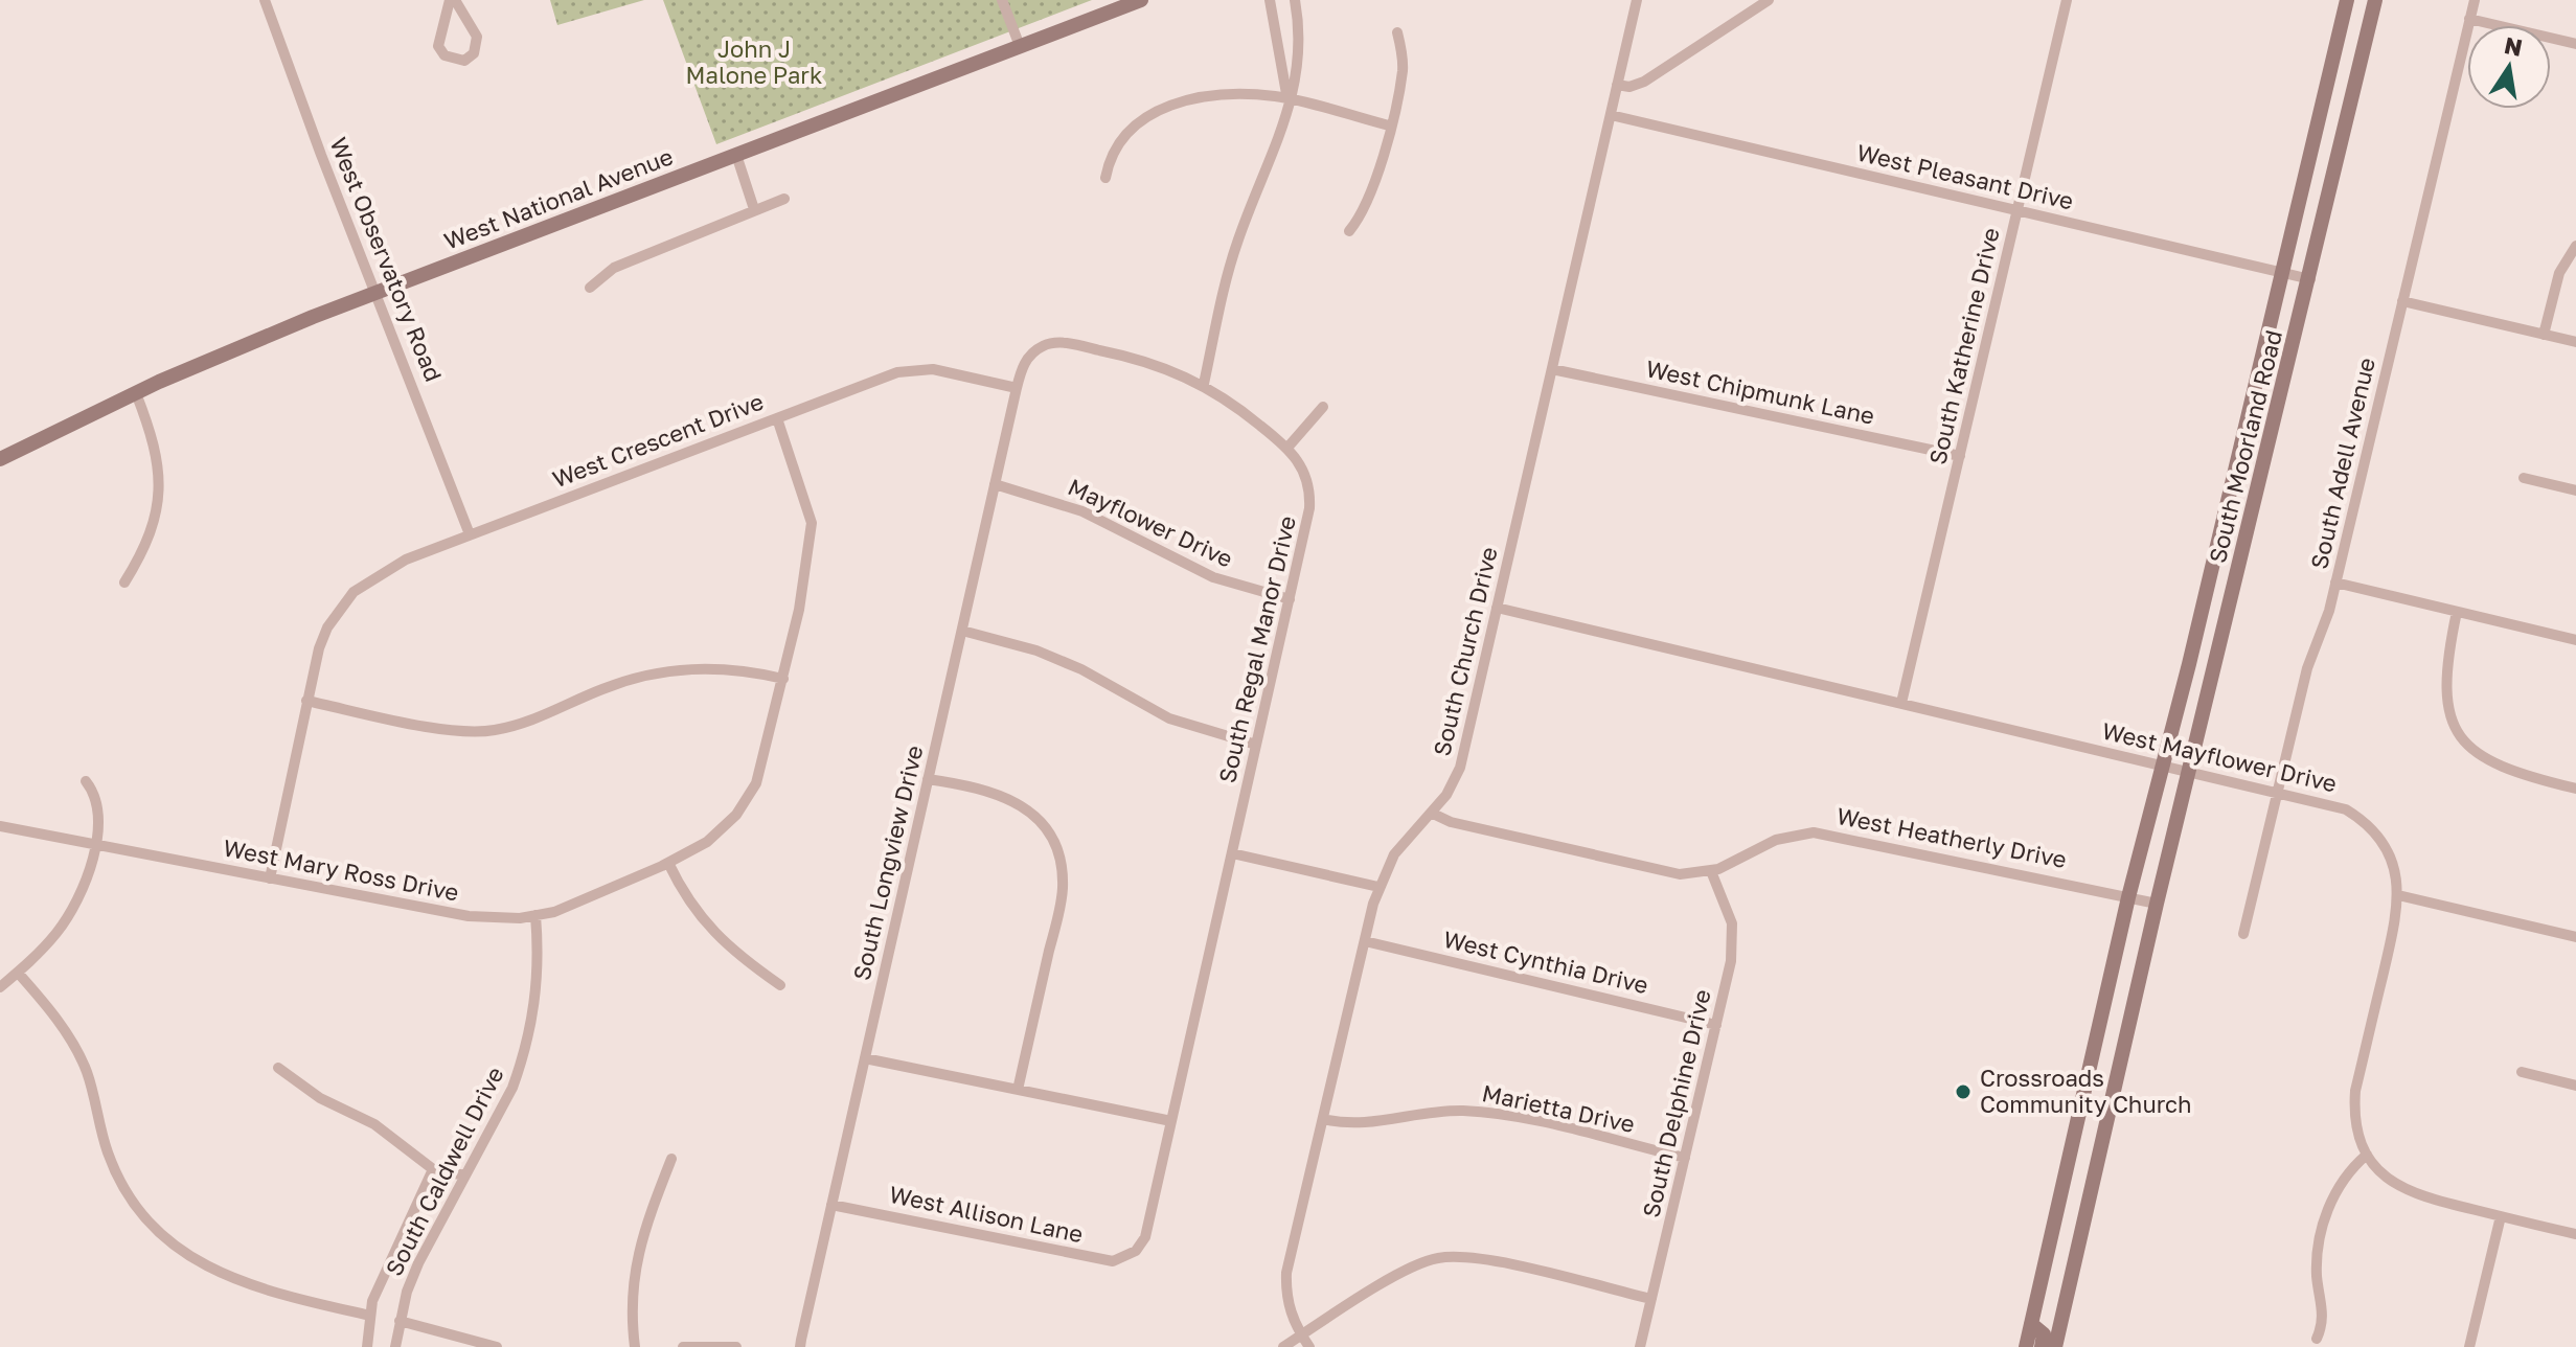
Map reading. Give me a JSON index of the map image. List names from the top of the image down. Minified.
{"streets":{"main road":["West National Avenue","South Moorland Road"],"street":["West Pleasant Drive","West Observatory Road","South Katherine Drive","West Chipmunk Lane","West Crescent Drive","South Adell Avenue","Mayflower Drive","South Regal Manor Drive","South Church Drive","West Mayflower Drive","West Heatherly Drive","South Longview Drive","West Mary Ross Drive","West Cynthia Drive","South Delphine Drive","Marietta Drive","South Caldwell Drive","West Allison Lane"]},"crossings":[["West Pleasant Drive","South Katherine Drive"],["West Pleasant Drive","South Moorland Road"],["West Pleasant Drive","South Church Drive"],["West National Avenue","West Observatory Road"],["West Observatory Road","West Crescent Drive"],["South Katherine Drive","West Chipmunk Lane"],["South Katherine Drive","West Mayflower Drive"],["West Chipmunk Lane","South Church Drive"],["West Crescent Drive","South Regal Manor Drive"],["West Crescent Drive","South Longview Drive"],["West Crescent Drive","West Mary Ross Drive"],["South Moorland Road","West Mayflower Drive"],["South Moorland Road","West Heatherly Drive"],["South Adell Avenue","West Mayflower Drive"],["Mayflower Drive","South Regal Manor Drive"],["Mayflower Drive","South Longview Drive"],["South Regal Manor Drive","South Longview Drive"],["South Regal Manor Drive","West Allison Lane"],["South Church Drive","West Mayflower Drive"],["South Church Drive","West Heatherly Drive"],["South Church Drive","West Cynthia Drive"],["South Church Drive","Marietta Drive"],["West Heatherly Drive","South Delphine Drive"],["South Longview Drive","West Allison Lane"],["West Mary Ross Drive","South Caldwell Drive"],["West Cynthia Drive","South Delphine Drive"],["South Delphine Drive","Marietta Drive"]],"parks":["John J Malone Park"],"places":["Crossroads Community Church"],"north":"top"}
